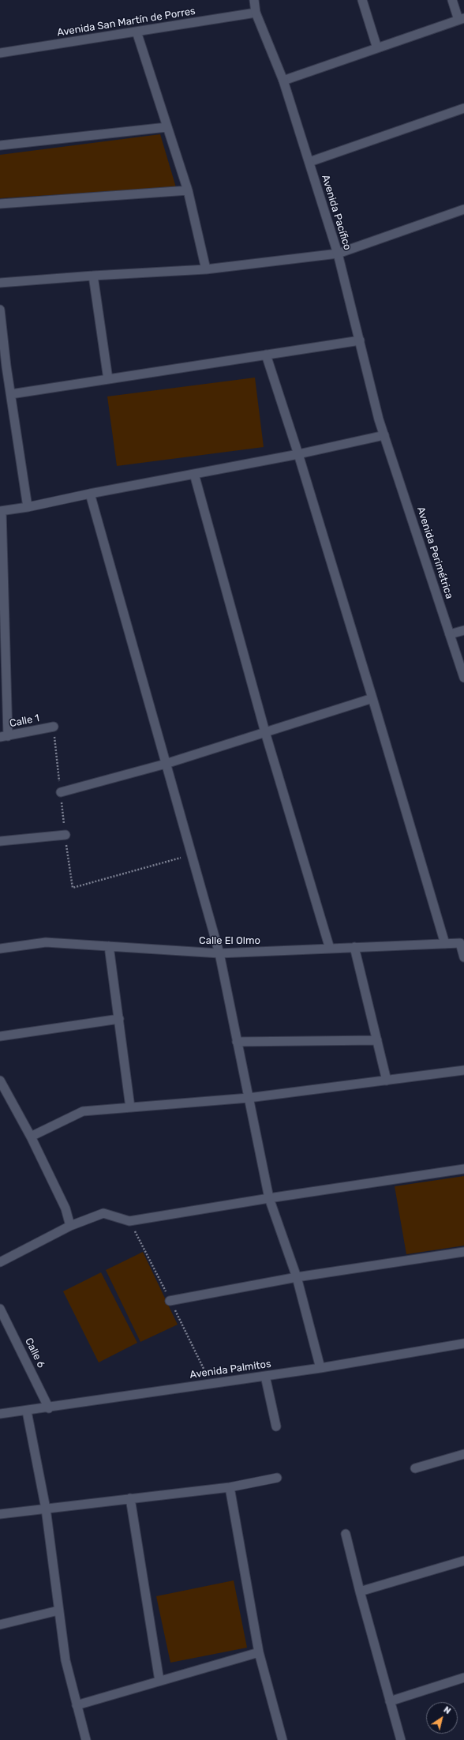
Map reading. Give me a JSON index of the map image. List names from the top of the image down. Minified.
{"streets":{"street":["Avenida San Martín de Porres","Avenida Pacífico","Avenida Perimétrica","Calle 1","Calle El Olmo","Calle 6","Avenida Palmitos"]},"crossings":[["Avenida San Martín de Porres","Avenida Pacífico"],["Avenida Pacífico","Avenida Perimétrica"],["Calle 6","Avenida Palmitos"]],"north":"top right"}
